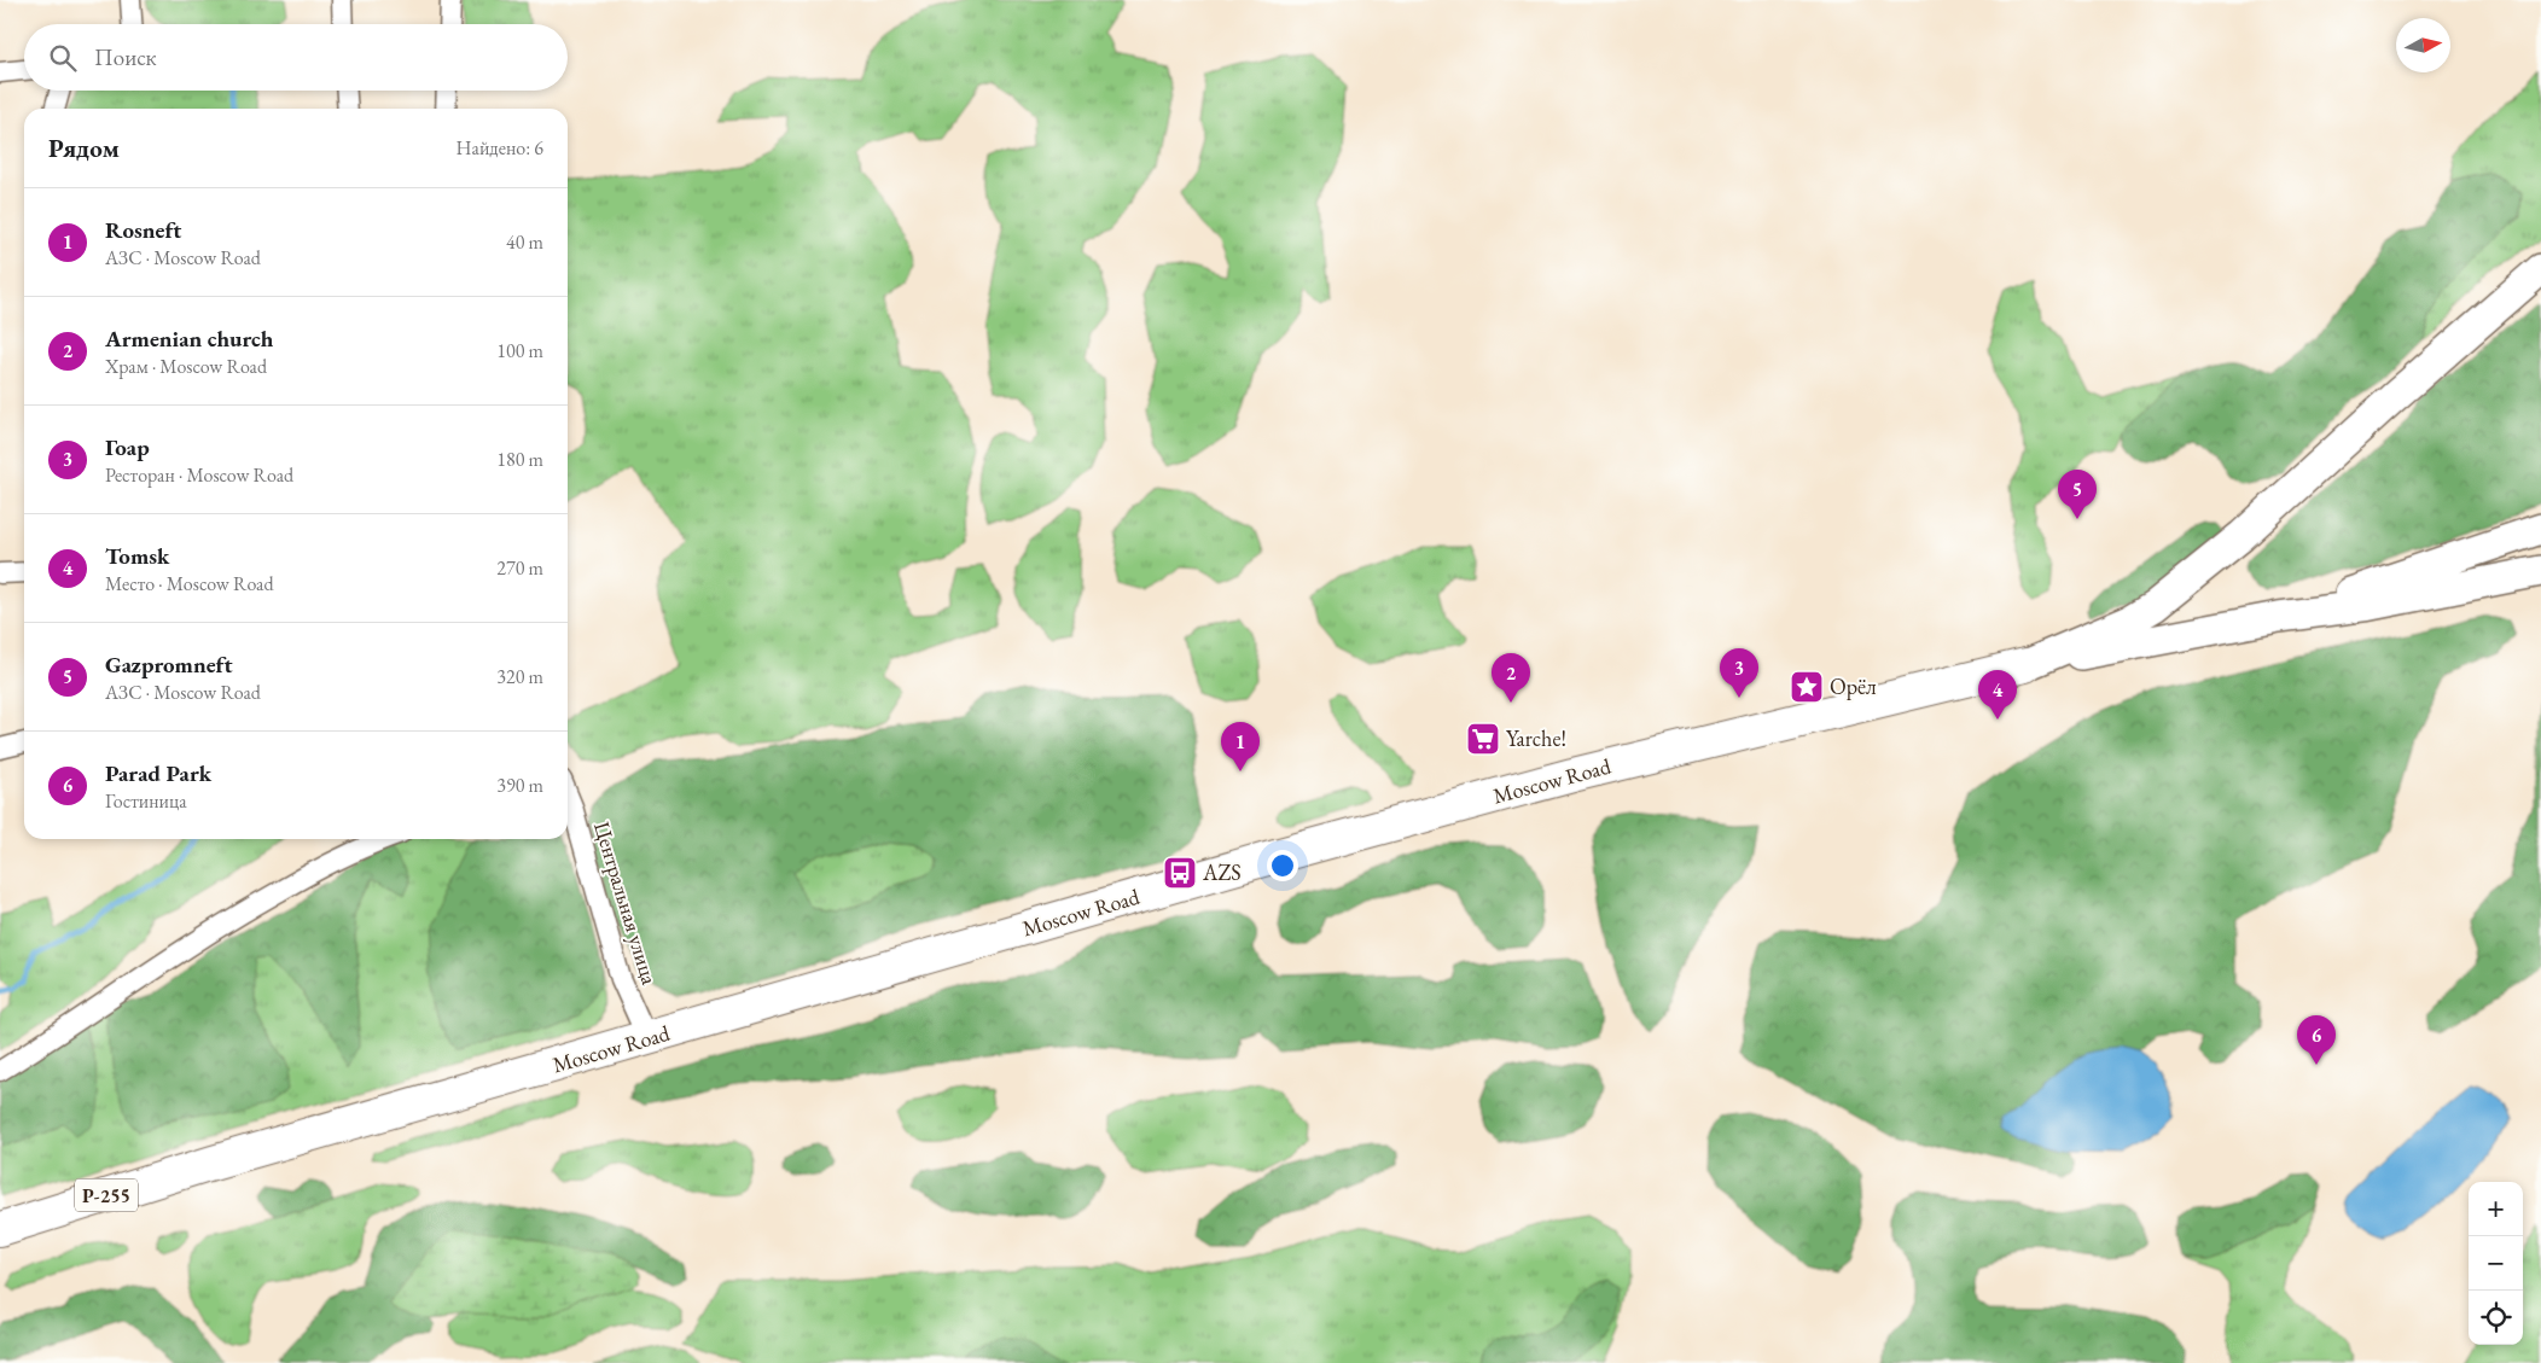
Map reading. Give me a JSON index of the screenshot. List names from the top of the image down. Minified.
{"streets":{"highway":["Moscow Road","Р-255"],"street":["Центральная улица"]},"crossings":[["Moscow Road","Центральная улица"]],"places":{"place":["Орёл"],"supermarket":["Yarche!"],"bus stop":["AZS"]},"north":"right","page":{"search":"Поиск","heading":["Рядом","Найдено: 6"],"list":[{"mark":"1","name":"Rosneft","note":"АЗС · Moscow Road","value":"40 m"},{"mark":"2","name":"Armenian church","note":"Храм · Moscow Road","value":"100 m"},{"mark":"3","name":"Гоар","note":"Ресторан · Moscow Road","value":"180 m"},{"mark":"4","name":"Tomsk","note":"Место · Moscow Road","value":"270 m"},{"mark":"5","name":"Gazpromneft","note":"АЗС · Moscow Road","value":"320 m"},{"mark":"6","name":"Parad Park","note":"Гостиница","value":"390 m"}],"pins":["5","3","2","4","1","6"],"map_buttons":["+","−"]}}
